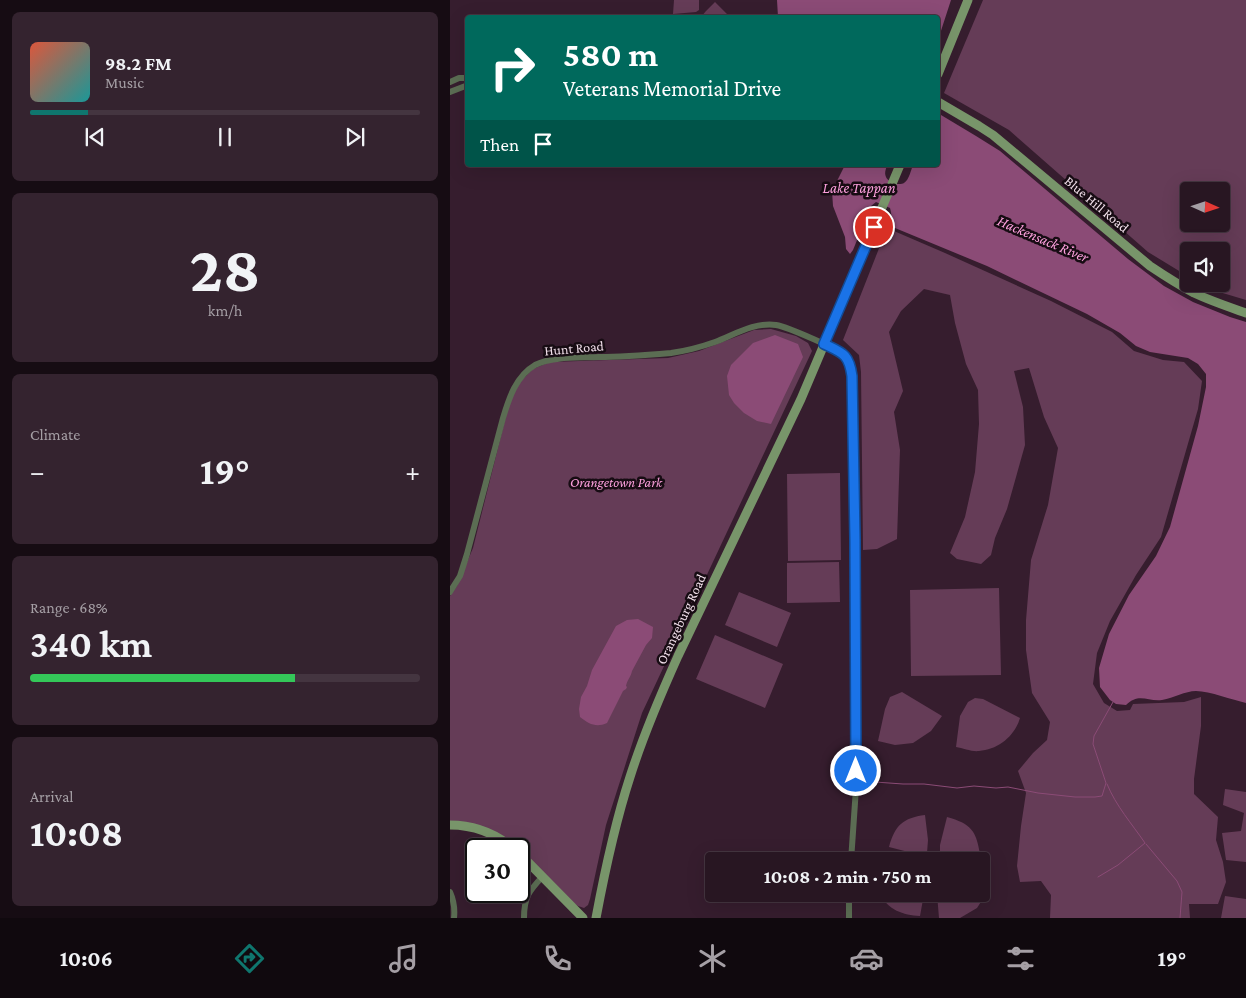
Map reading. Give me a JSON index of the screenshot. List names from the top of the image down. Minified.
{"streets":{"main road":["Blue Hill Road","Orangeburg Road"],"street":["Hunt Road"]},"crossings":[["Hunt Road","Orangeburg Road"]],"water":["Lake Tappan","Hackensack River"],"parks":["Orangetown Park"],"north":"right","page":{"turn":["580 m","Veterans Memorial Drive"],"song":["98.2 FM","Music"],"then":"Then","tile":[["28","km/h"],"Climate",["Range · 68%","340 km"],["Arrival","10:08"]],"heat":["−","19°","+"],"limit":"30","trip":"10:08 · 2 min · 750 m","tabs":["10:06","19°"]}}
